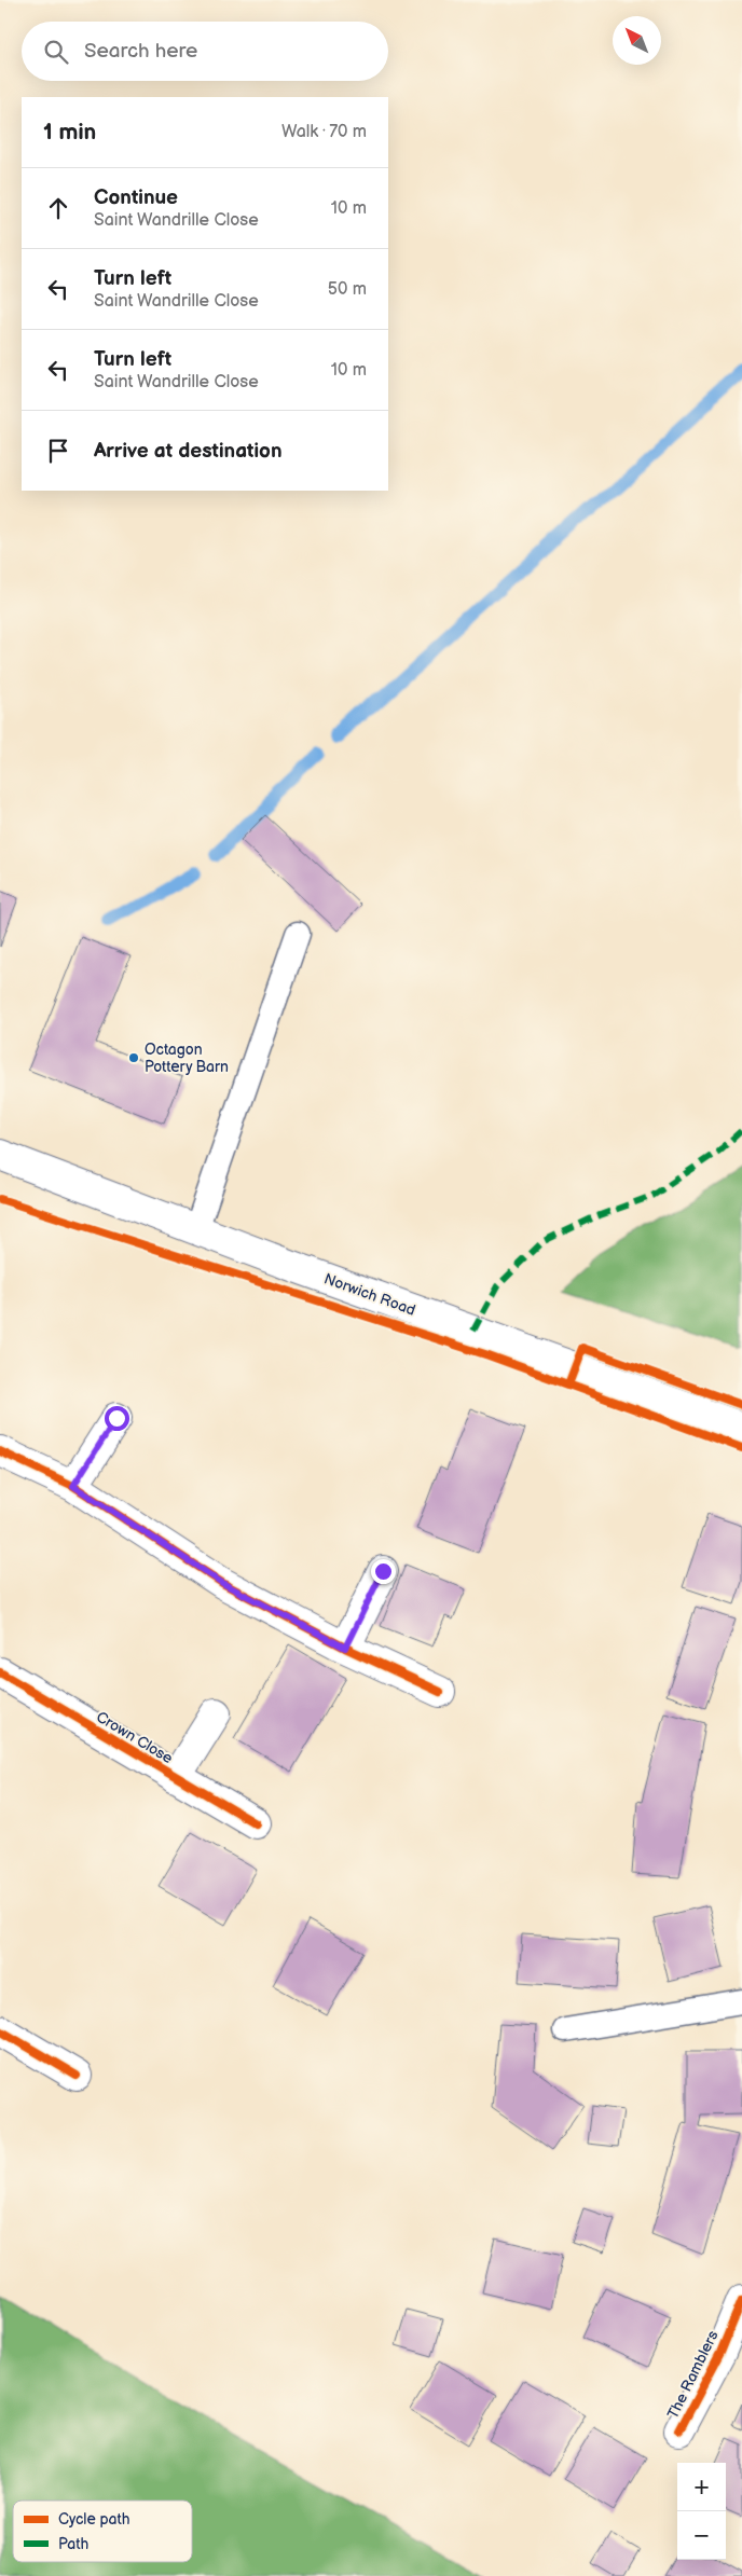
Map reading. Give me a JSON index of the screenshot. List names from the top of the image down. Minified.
{"streets":{"street":["Norwich Road","Crown Close","The Ramblers"]},"places":["Octagon Pottery Barn"],"legend":["Cycle path","Path"],"north":"top left","page":{"search":"Search here","heading":["1 min","Walk · 70 m"],"list":[["Continue","Saint Wandrille Close","10 m"],["Turn left","Saint Wandrille Close","50 m"],["Turn left","Saint Wandrille Close","10 m"],"Arrive at destination"],"map_buttons":["+","−"]}}
